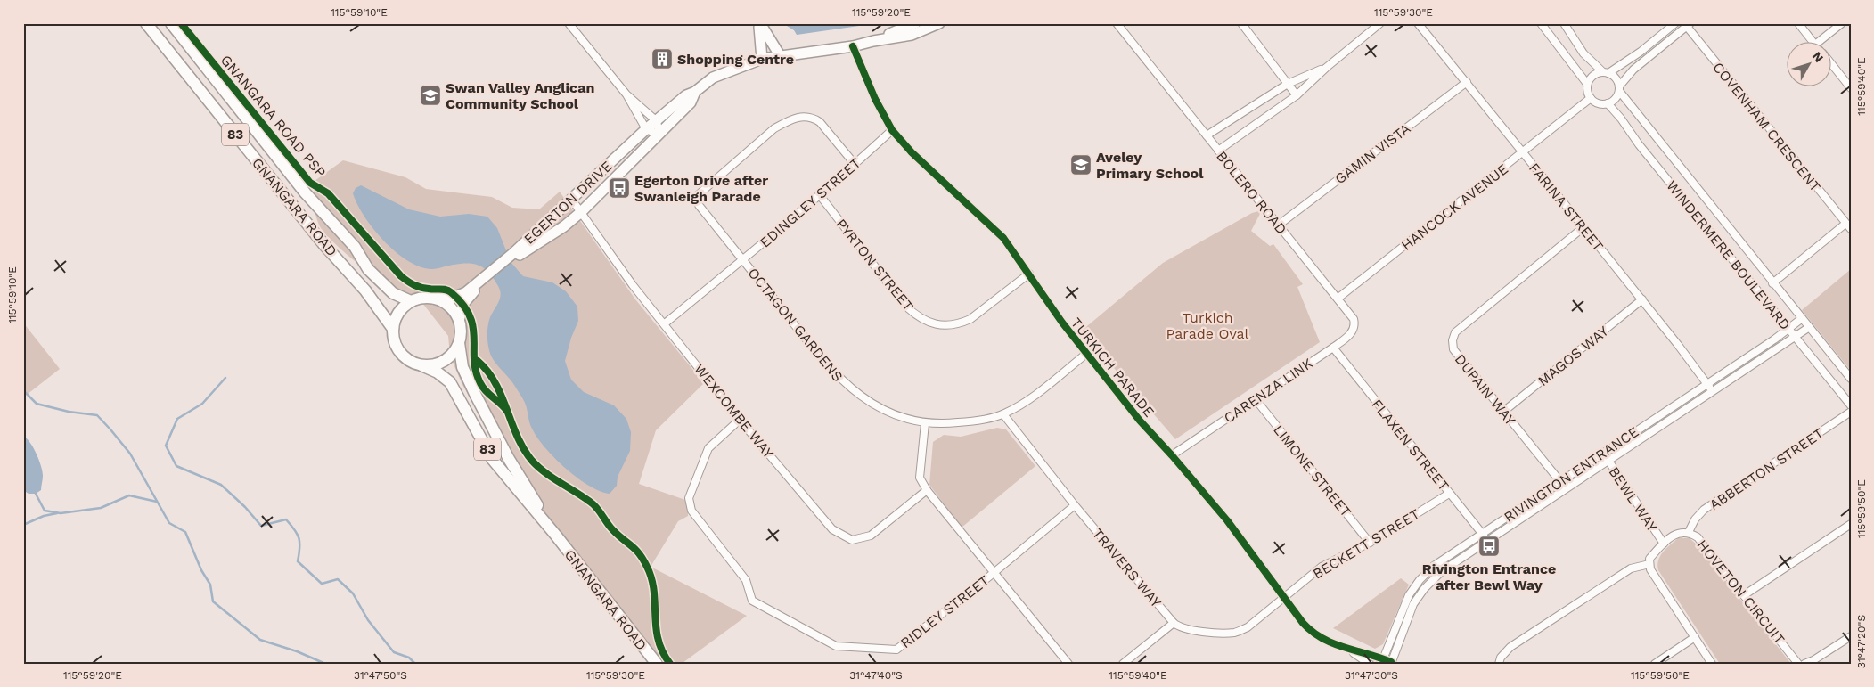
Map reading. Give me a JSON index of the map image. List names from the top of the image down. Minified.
{"streets":{"main road":["83","GNANGARA ROAD"],"street":["COVENHAM CRESCENT","GAMIN VISTA","BOLERO ROAD","EGERTON DRIVE","EDINGLEY STREET","HANCOCK AVENUE","FARINA STREET","WINDERMERE BOULEVARD","PYRTON STREET","OCTAGON GARDENS","MAGOS WAY","TURKICH PARADE","DUPAIN WAY","CARENZA LINK","WEXCOMBE WAY","FLAXEN STREET","ABBERTON STREET","LIMONE STREET","RIVINGTON ENTRANCE","BEWL WAY","BECKETT STREET","TRAVERS WAY","HOVETON CIRCUIT","RIDLEY STREET"],"cycle path":["GNANGARA ROAD PSP"]},"crossings":[["83","EGERTON DRIVE"],["83","GNANGARA ROAD"],["GAMIN VISTA","BOLERO ROAD"],["GAMIN VISTA","FARINA STREET"],["BOLERO ROAD","HANCOCK AVENUE"],["BOLERO ROAD","CARENZA LINK"],["EGERTON DRIVE","GNANGARA ROAD"],["EGERTON DRIVE","TURKICH PARADE"],["EGERTON DRIVE","WEXCOMBE WAY"],["EDINGLEY STREET","PYRTON STREET"],["EDINGLEY STREET","OCTAGON GARDENS"],["EDINGLEY STREET","TURKICH PARADE"],["EDINGLEY STREET","WEXCOMBE WAY"],["HANCOCK AVENUE","FARINA STREET"],["HANCOCK AVENUE","WINDERMERE BOULEVARD"],["FARINA STREET","MAGOS WAY"],["FARINA STREET","DUPAIN WAY"],["FARINA STREET","RIVINGTON ENTRANCE"],["WINDERMERE BOULEVARD","RIVINGTON ENTRANCE"],["PYRTON STREET","TURKICH PARADE"],["OCTAGON GARDENS","TURKICH PARADE"],["OCTAGON GARDENS","TRAVERS WAY"],["MAGOS WAY","DUPAIN WAY"],["TURKICH PARADE","CARENZA LINK"],["TURKICH PARADE","RIVINGTON ENTRANCE"],["TURKICH PARADE","BECKETT STREET"],["DUPAIN WAY","RIVINGTON ENTRANCE"],["CARENZA LINK","FLAXEN STREET"],["CARENZA LINK","LIMONE STREET"],["WEXCOMBE WAY","RIDLEY STREET"],["FLAXEN STREET","RIVINGTON ENTRANCE"],["FLAXEN STREET","BECKETT STREET"],["ABBERTON STREET","HOVETON CIRCUIT"],["LIMONE STREET","BECKETT STREET"],["RIVINGTON ENTRANCE","BEWL WAY"],["BEWL WAY","HOVETON CIRCUIT"],["TRAVERS WAY","RIDLEY STREET"]],"parks":["Turkich Parade Oval"],"places":{"building":["Shopping Centre"],"school or university":["Swan Valley Anglican Community School","Aveley Primary School"],"bus stop":["Egerton Drive after Swanleigh Parade","Rivington Entrance after Bewl Way"]},"north":"top right","coordinates":["115°59'10\"E","115°59'20\"E","115°59'30\"E","115°59'40\"E","115°59'50\"E","31°47'20\"S","31°47'50\"S","31°47'40\"S","31°47'30\"S"]}
